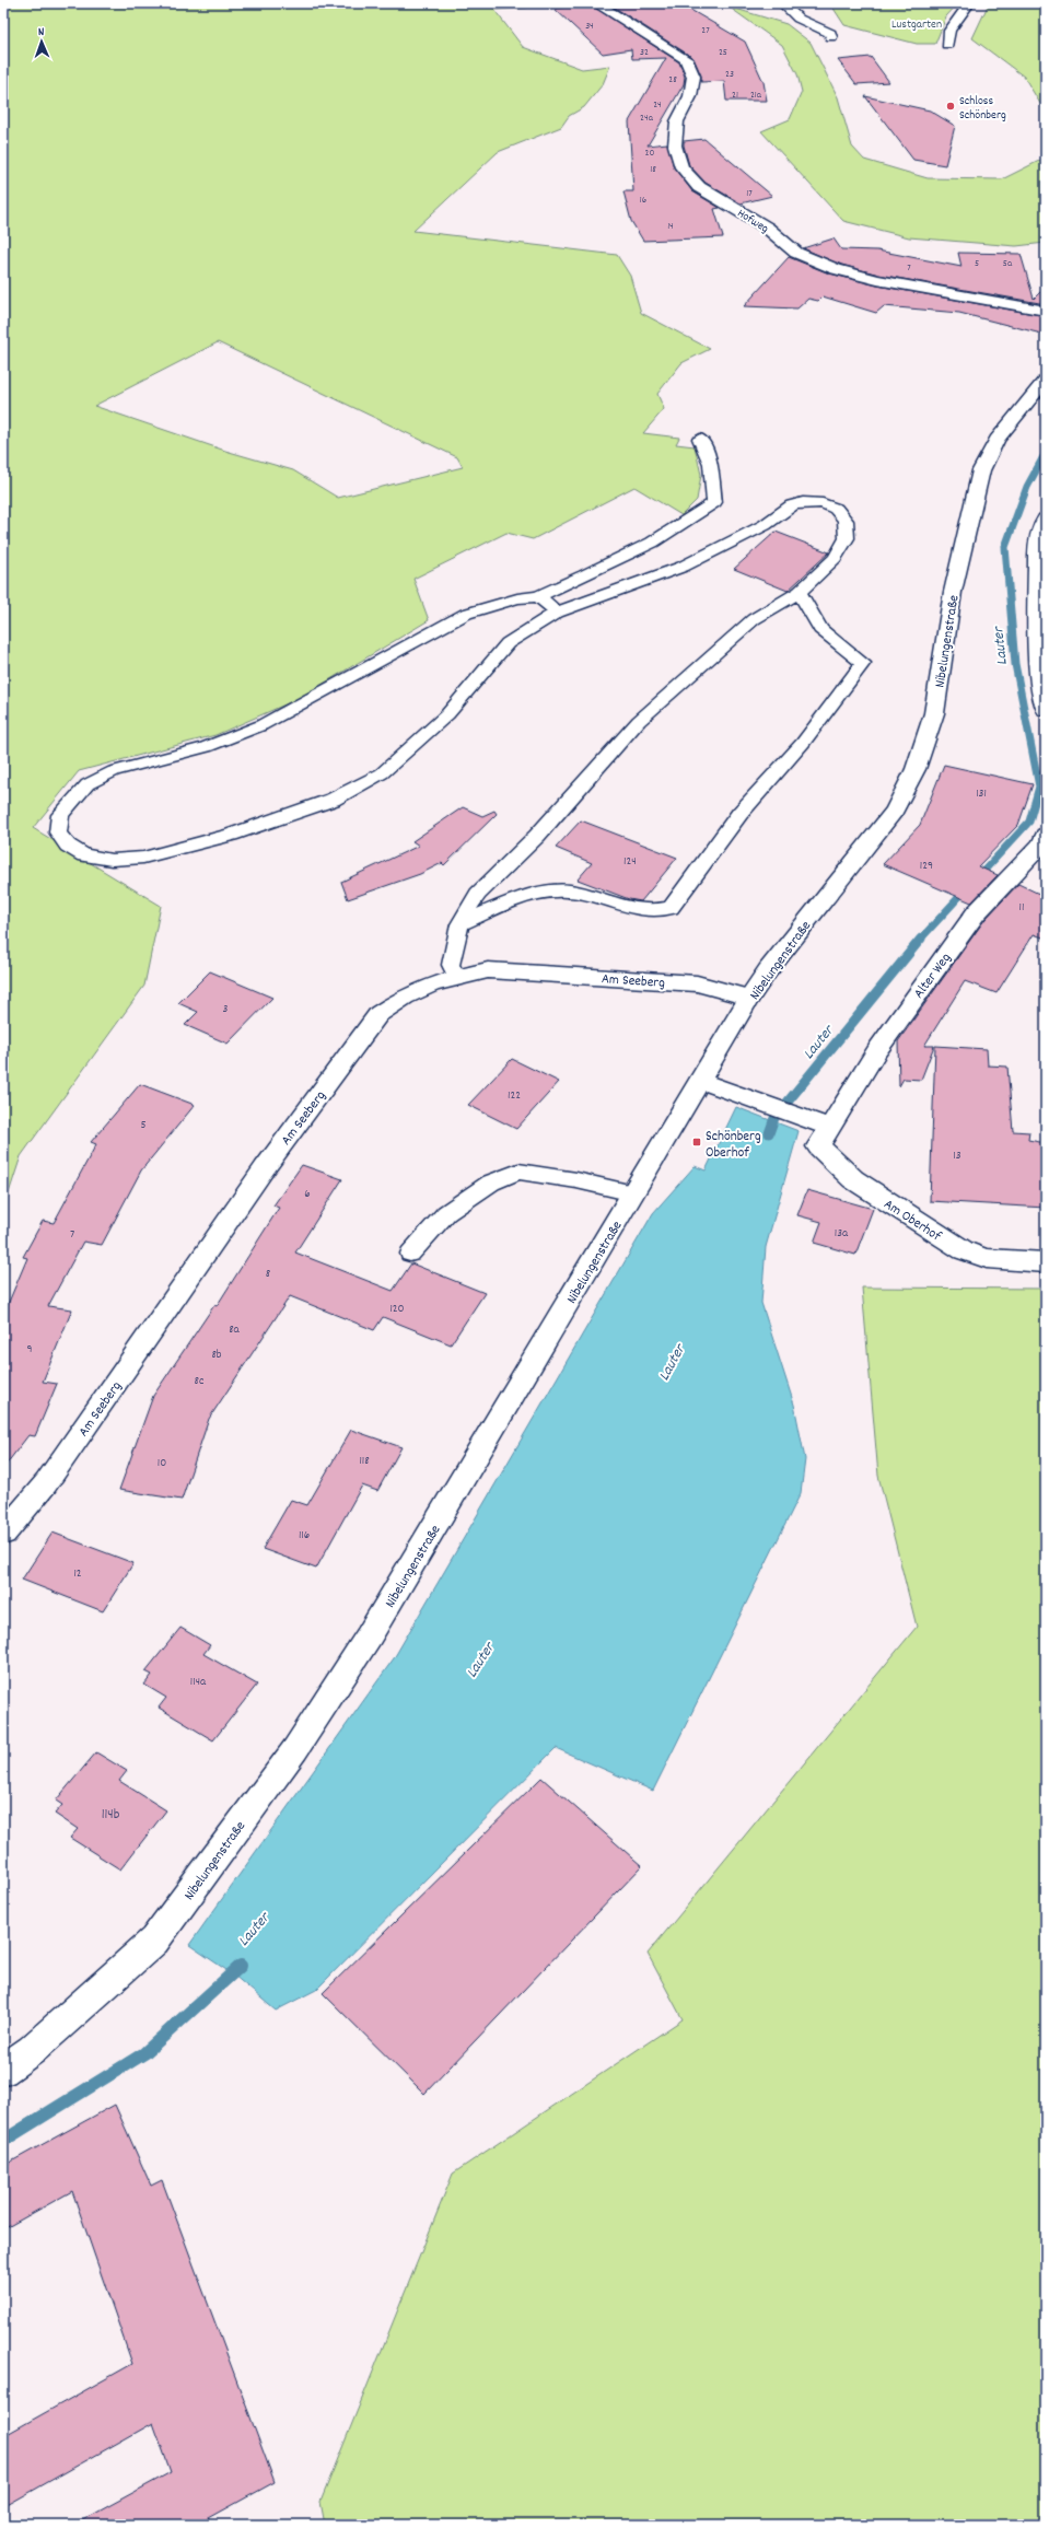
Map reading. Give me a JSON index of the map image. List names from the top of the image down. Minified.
{"streets":{"street":["Hofweg","Nibelungenstraße","Alter Weg","Am Seeberg","Am Oberhof"]},"crossings":[["Nibelungenstraße","Am Seeberg"],["Alter Weg","Am Oberhof"]],"water":["Lauter"],"parks":["Lustgarten"],"places":{"other":["Schloss Schönberg"],"transit":["Schönberg Oberhof"]},"house_numbers":["34","27","32","25","23","28","21","21a","24","24a","20","18","17","16","14","5","5a","7","131","124","129","11","3","122","5","13","6","13a","7","8","120","8a","9","8b","8c","118","10","116","12","114a","114b"],"north":"top"}
